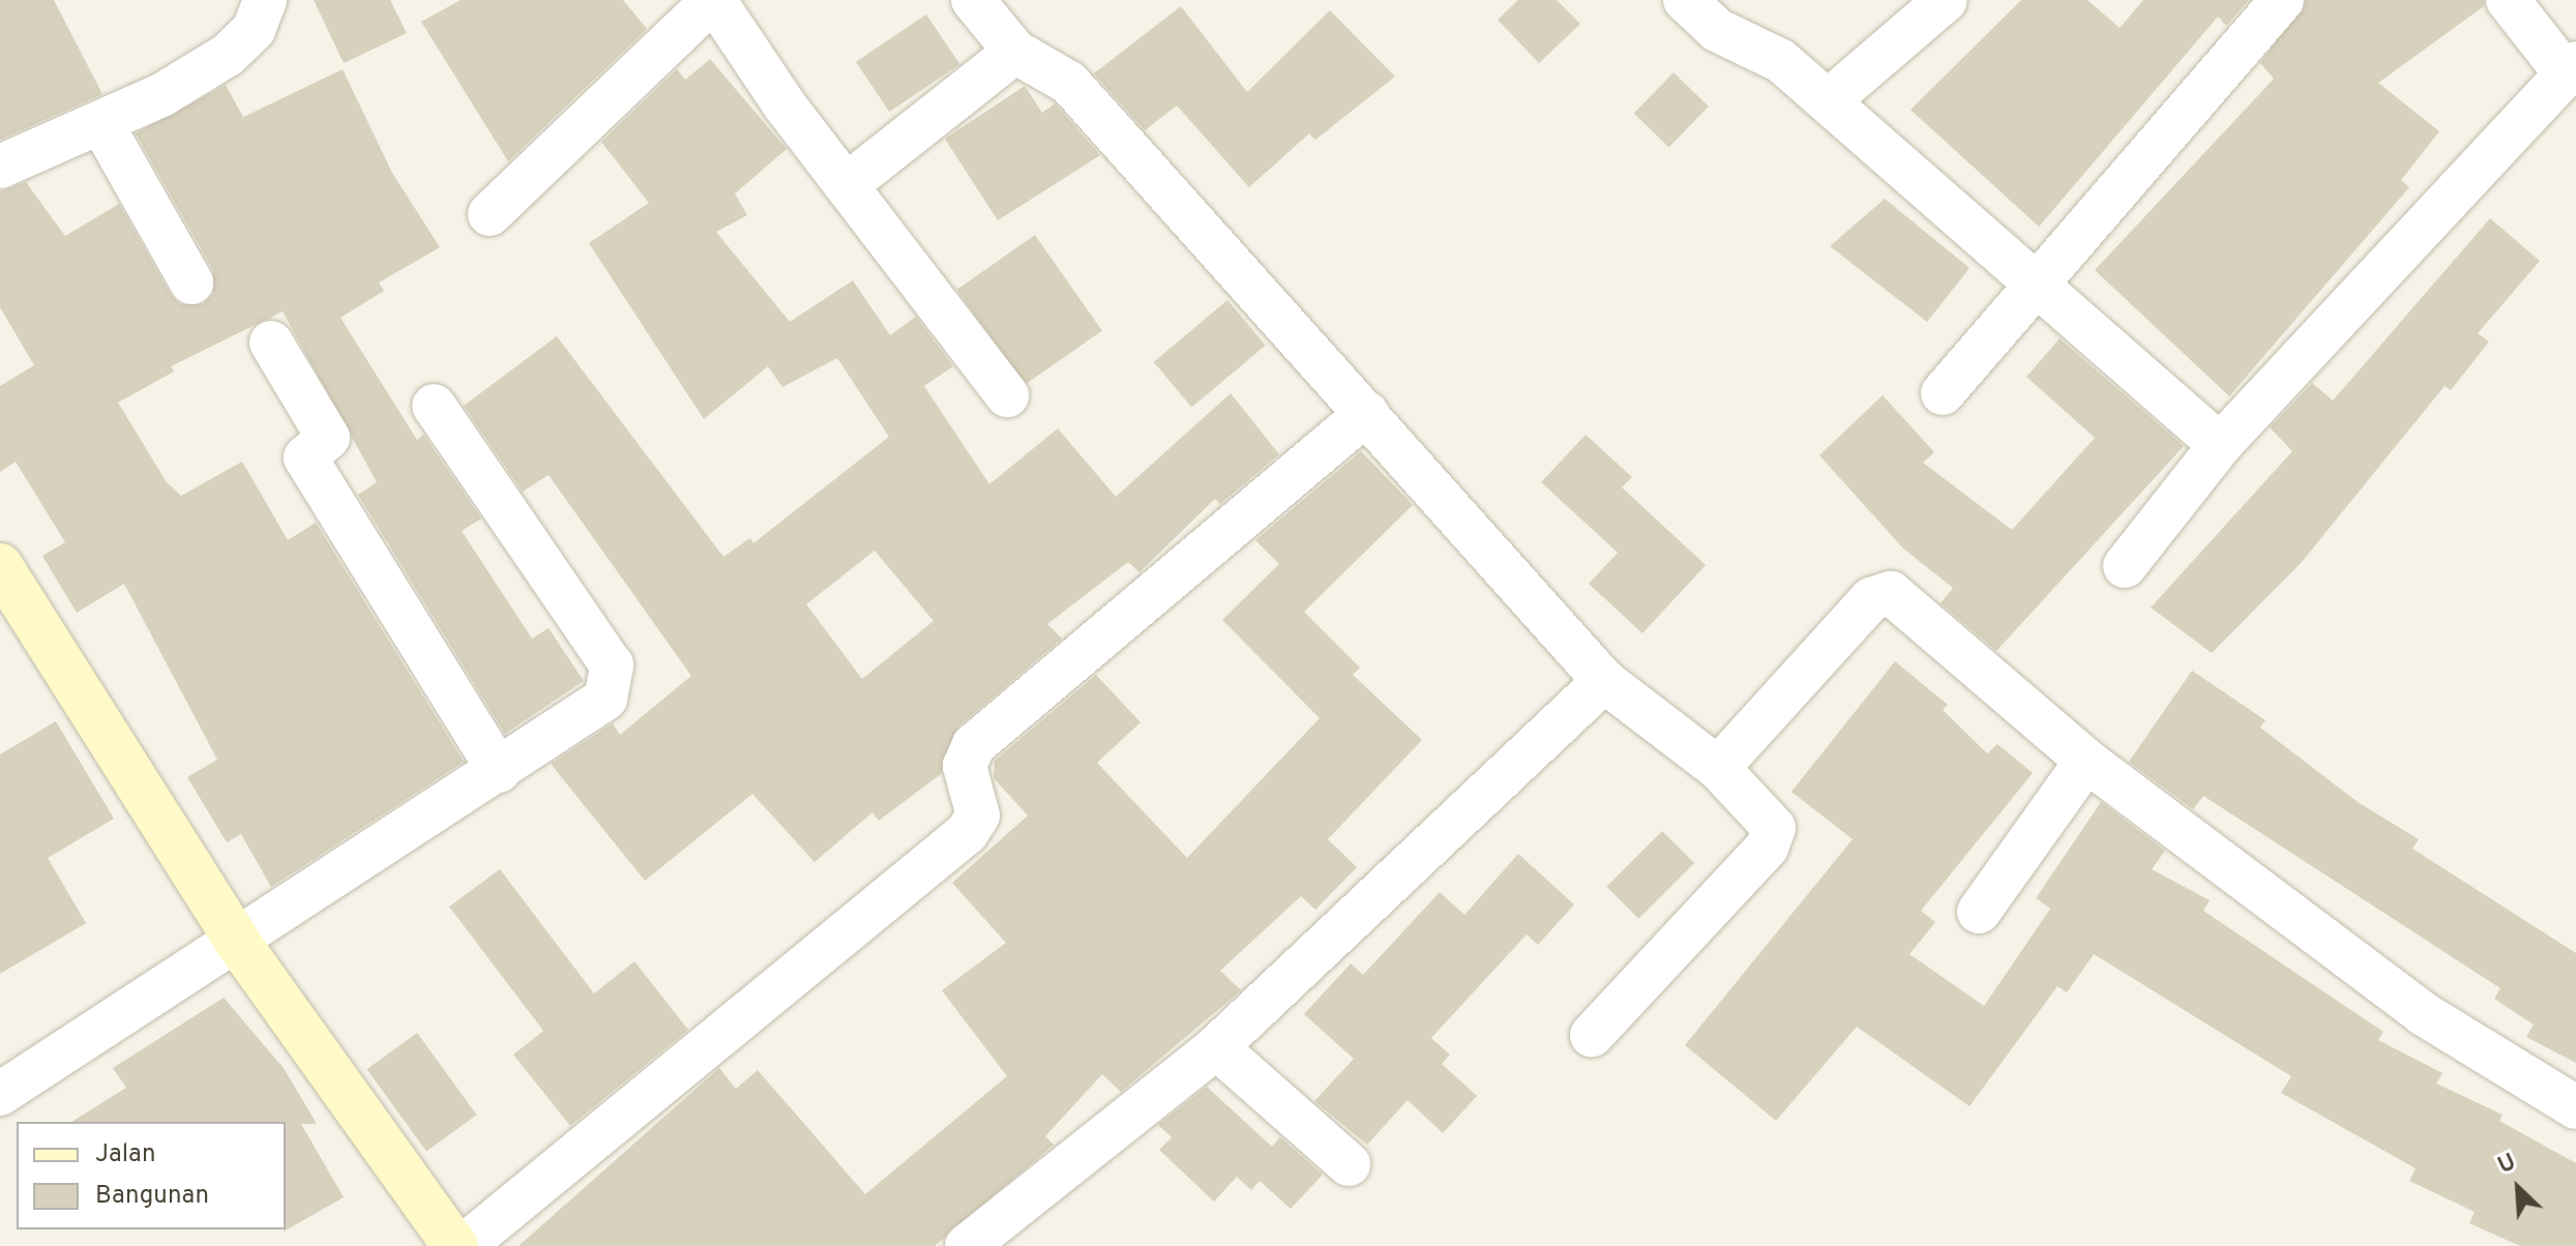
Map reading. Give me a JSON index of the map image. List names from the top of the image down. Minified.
{"legend":["Jalan","Bangunan"],"north":"top left"}
